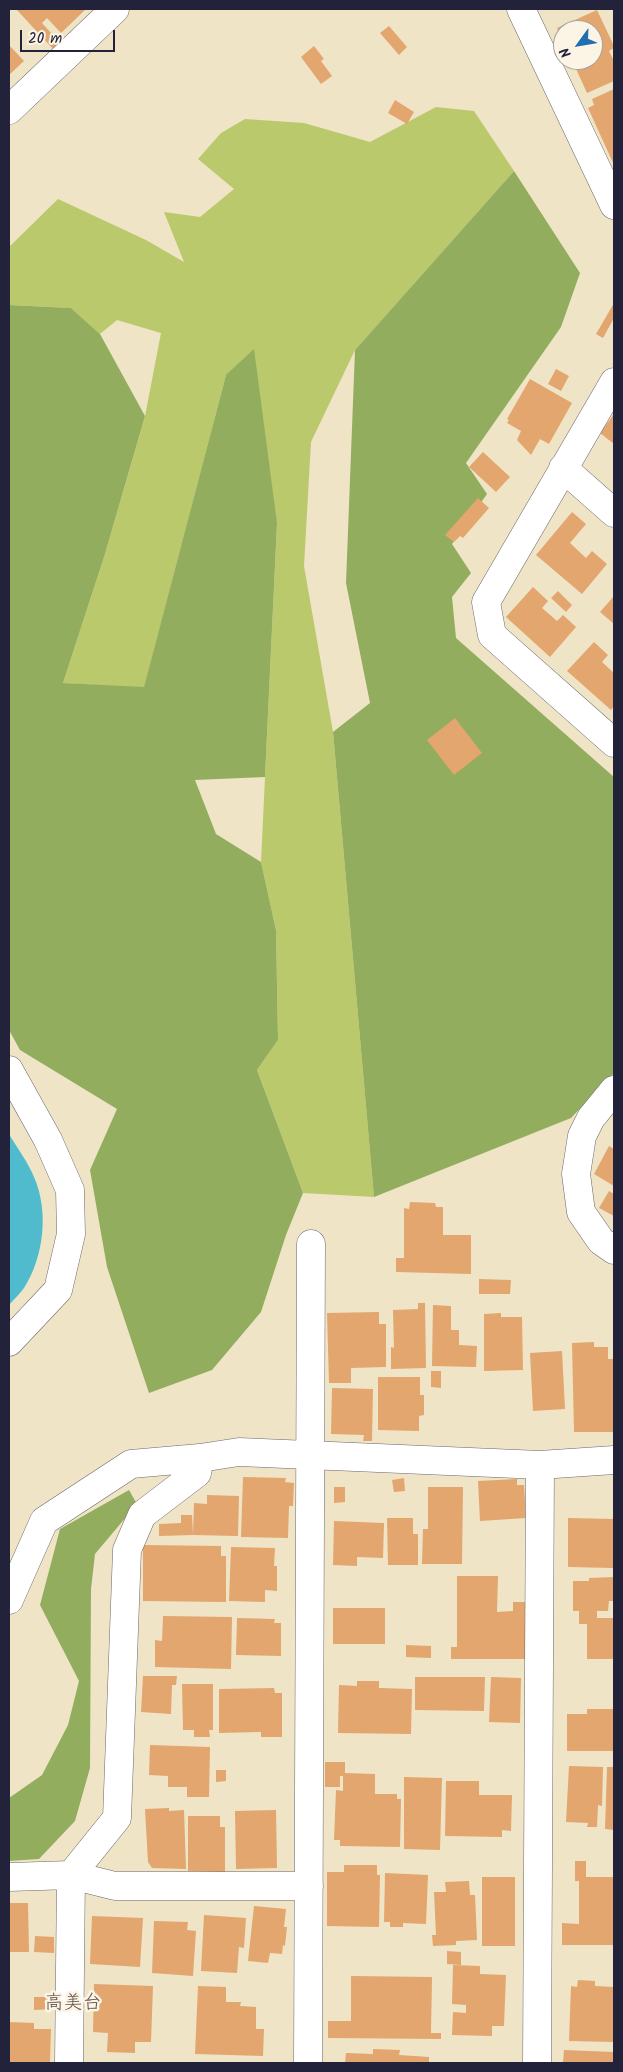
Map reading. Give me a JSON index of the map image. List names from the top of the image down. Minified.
{"districts":["高美台"],"scale_bar":"20 m","north":"bottom left"}
